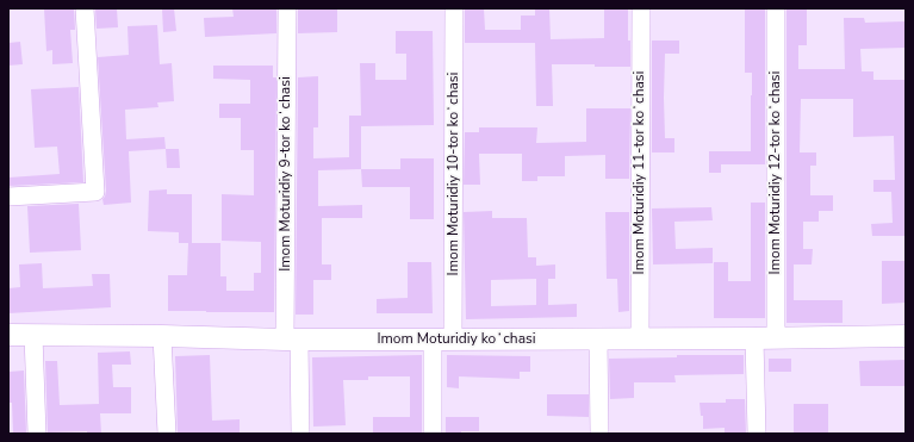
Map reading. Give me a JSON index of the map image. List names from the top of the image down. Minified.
{"streets":{"street":["Imom Moturidiy 11-tor koʻchasi","Imom Moturidiy 12-tor koʻchasi","Imom Moturidiy 9-tor koʻchasi","Imom Moturidiy 10-tor koʻchasi","Imom Moturidiy koʻchasi"]},"crossings":[["Imom Moturidiy 11-tor koʻchasi","Imom Moturidiy koʻchasi"],["Imom Moturidiy 12-tor koʻchasi","Imom Moturidiy koʻchasi"],["Imom Moturidiy 9-tor koʻchasi","Imom Moturidiy koʻchasi"],["Imom Moturidiy 10-tor koʻchasi","Imom Moturidiy koʻchasi"]]}
